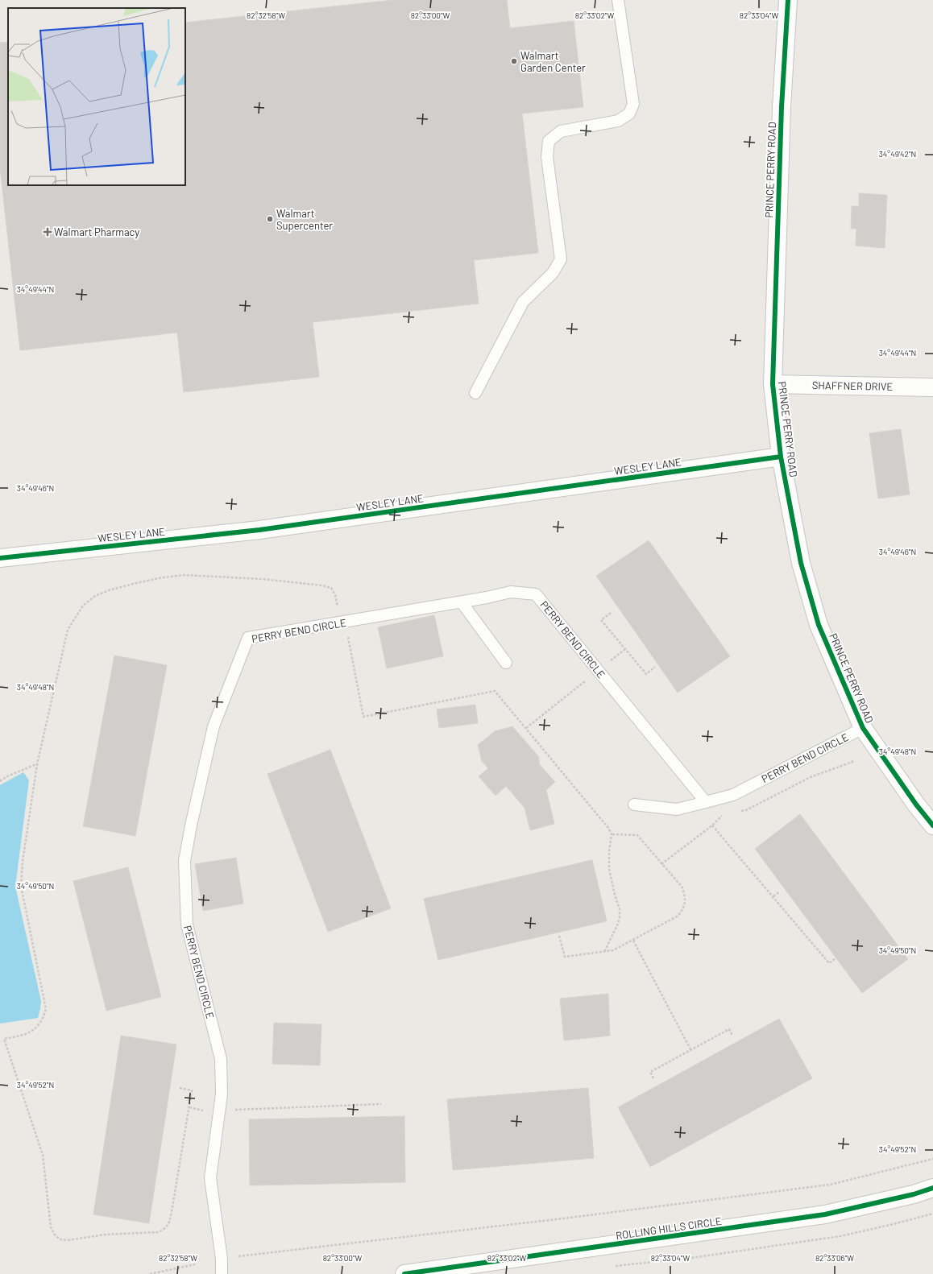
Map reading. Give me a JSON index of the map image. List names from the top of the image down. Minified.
{"streets":{"street":["PRINCE PERRY ROAD","SHAFFNER DRIVE","WESLEY LANE","ROLLING HILLS CIRCLE"],"lane":["PERRY BEND CIRCLE"]},"crossings":[["PRINCE PERRY ROAD","SHAFFNER DRIVE"],["PRINCE PERRY ROAD","WESLEY LANE"],["PRINCE PERRY ROAD","PERRY BEND CIRCLE"]],"places":{"other":["Walmart Garden Center","Walmart Supercenter"],"health":["Walmart Pharmacy"]},"coordinates":["82°32'58\"W","82°33'00\"W","82°33'02\"W","82°33'04\"W","34°49'42\"N","34°49'44\"N","34°49'46\"N","34°49'48\"N","34°49'50\"N","34°49'52\"N","82°33'06\"W"]}
